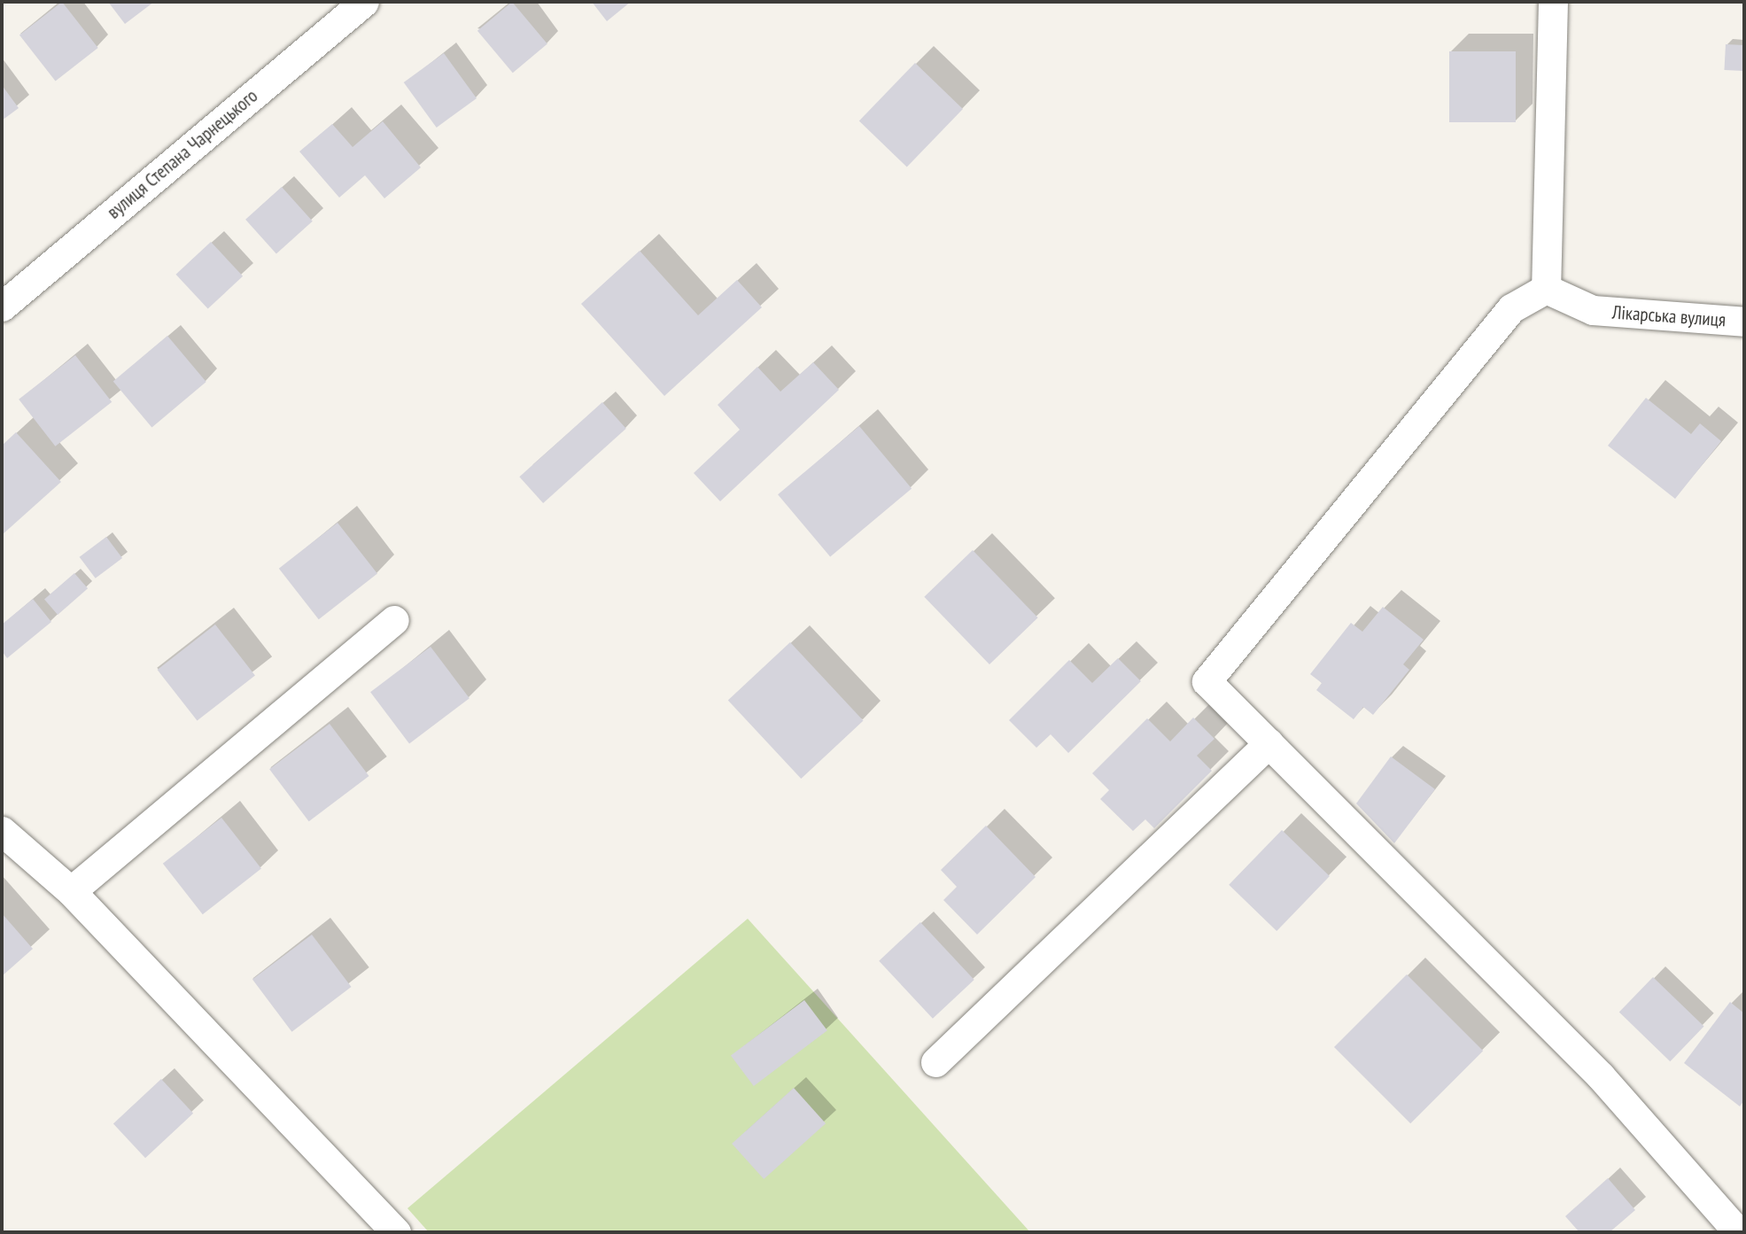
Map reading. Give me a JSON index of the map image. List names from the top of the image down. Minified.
{"streets":{"street":["вулиця Степана Чарнецького","Лікарська вулиця"]}}
